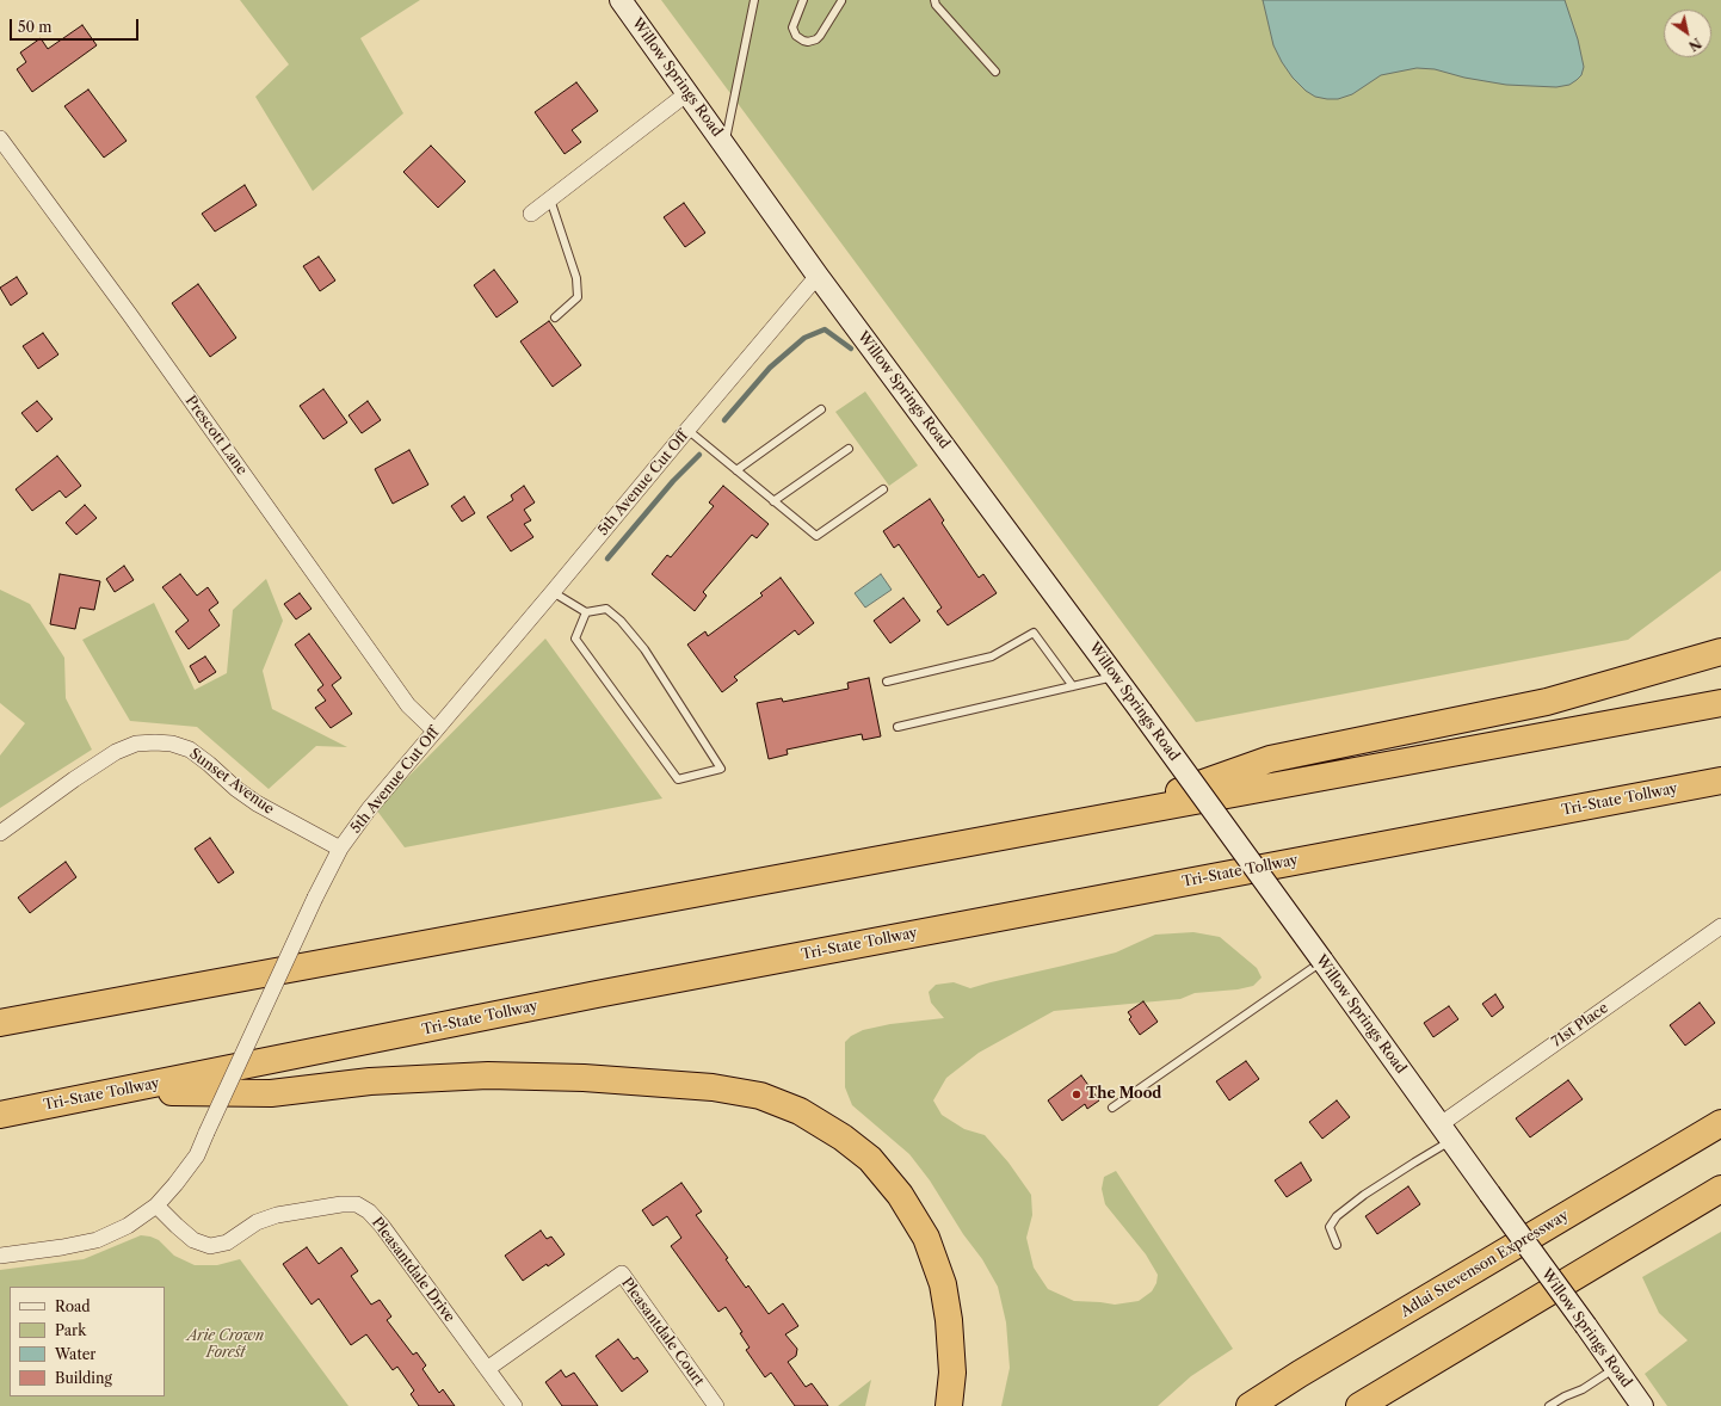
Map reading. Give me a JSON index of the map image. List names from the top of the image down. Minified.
{"streets":{"highway":["Tri-State Tollway","Adlai Stevenson Expressway"],"main road":["Willow Springs Road"],"street":["Prescott Lane","5th Avenue Cut Off","Sunset Avenue","71st Place","Pleasantdale Drive","Pleasantdale Court"]},"crossings":[["Willow Springs Road","5th Avenue Cut Off"],["Willow Springs Road","71st Place"],["Prescott Lane","5th Avenue Cut Off"],["5th Avenue Cut Off","Sunset Avenue"],["5th Avenue Cut Off","Pleasantdale Drive"],["Pleasantdale Drive","Pleasantdale Court"]],"parks":["Arie Crown Forest"],"places":["The Mood"],"legend":["Road","Park","Water","Building"],"scale_bar":"50 m","north":"bottom right"}
